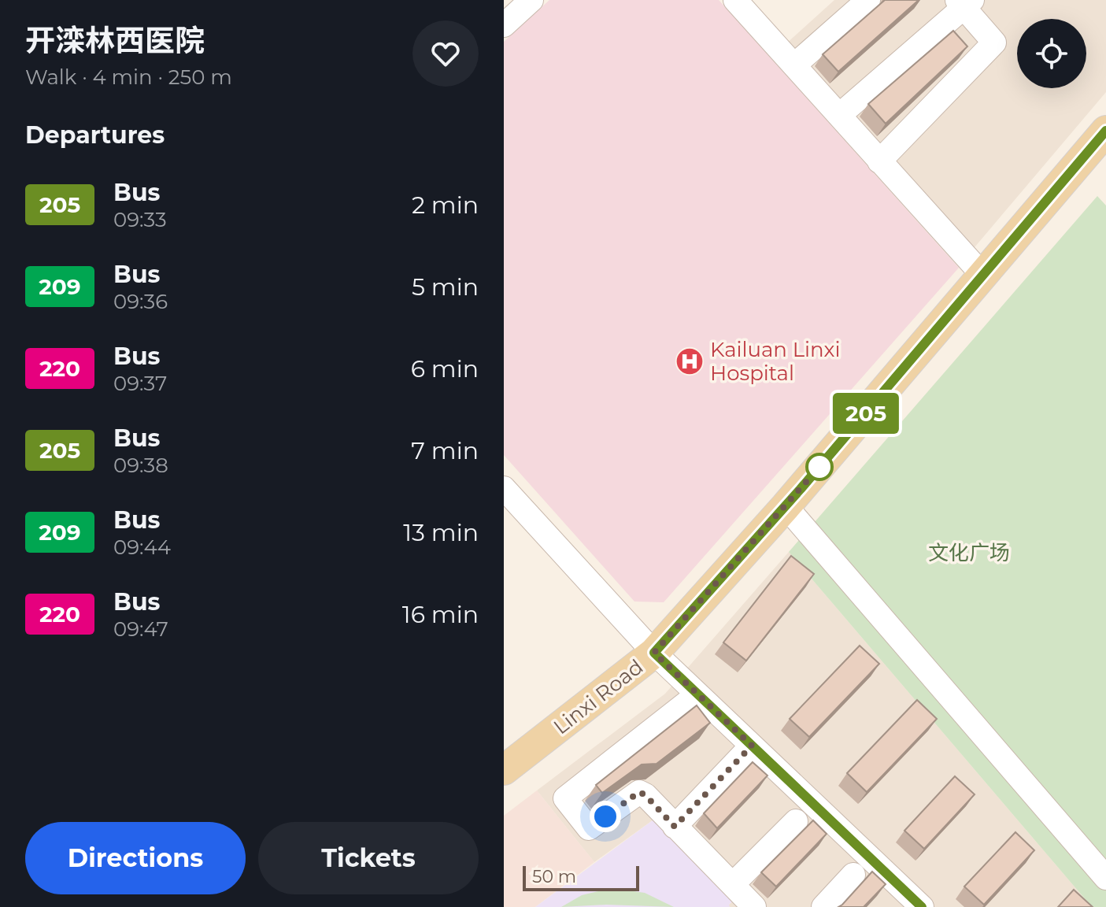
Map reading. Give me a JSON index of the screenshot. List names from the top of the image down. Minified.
{"streets":{"main road":["Linxi Road"]},"parks":["文化广场"],"places":{"hospital":["Kailuan Linxi Hospital"]},"lines":["bus line 205"],"scale_bar":"50 m","page":{"heading":[["开滦林西医院","Walk · 4 min · 250 m"],"Departures"],"on_map":"205","list":[{"mark":"205","name":"Bus","note":"09:33","value":"2 min"},{"mark":"209","name":"Bus","note":"09:36","value":"5 min"},{"mark":"220","name":"Bus","note":"09:37","value":"6 min"},{"mark":"205","name":"Bus","note":"09:38","value":"7 min"},{"mark":"209","name":"Bus","note":"09:44","value":"13 min"},{"mark":"220","name":"Bus","note":"09:47","value":"16 min"}],"buttons":["Directions","Tickets"],"scale":"50 m"}}
